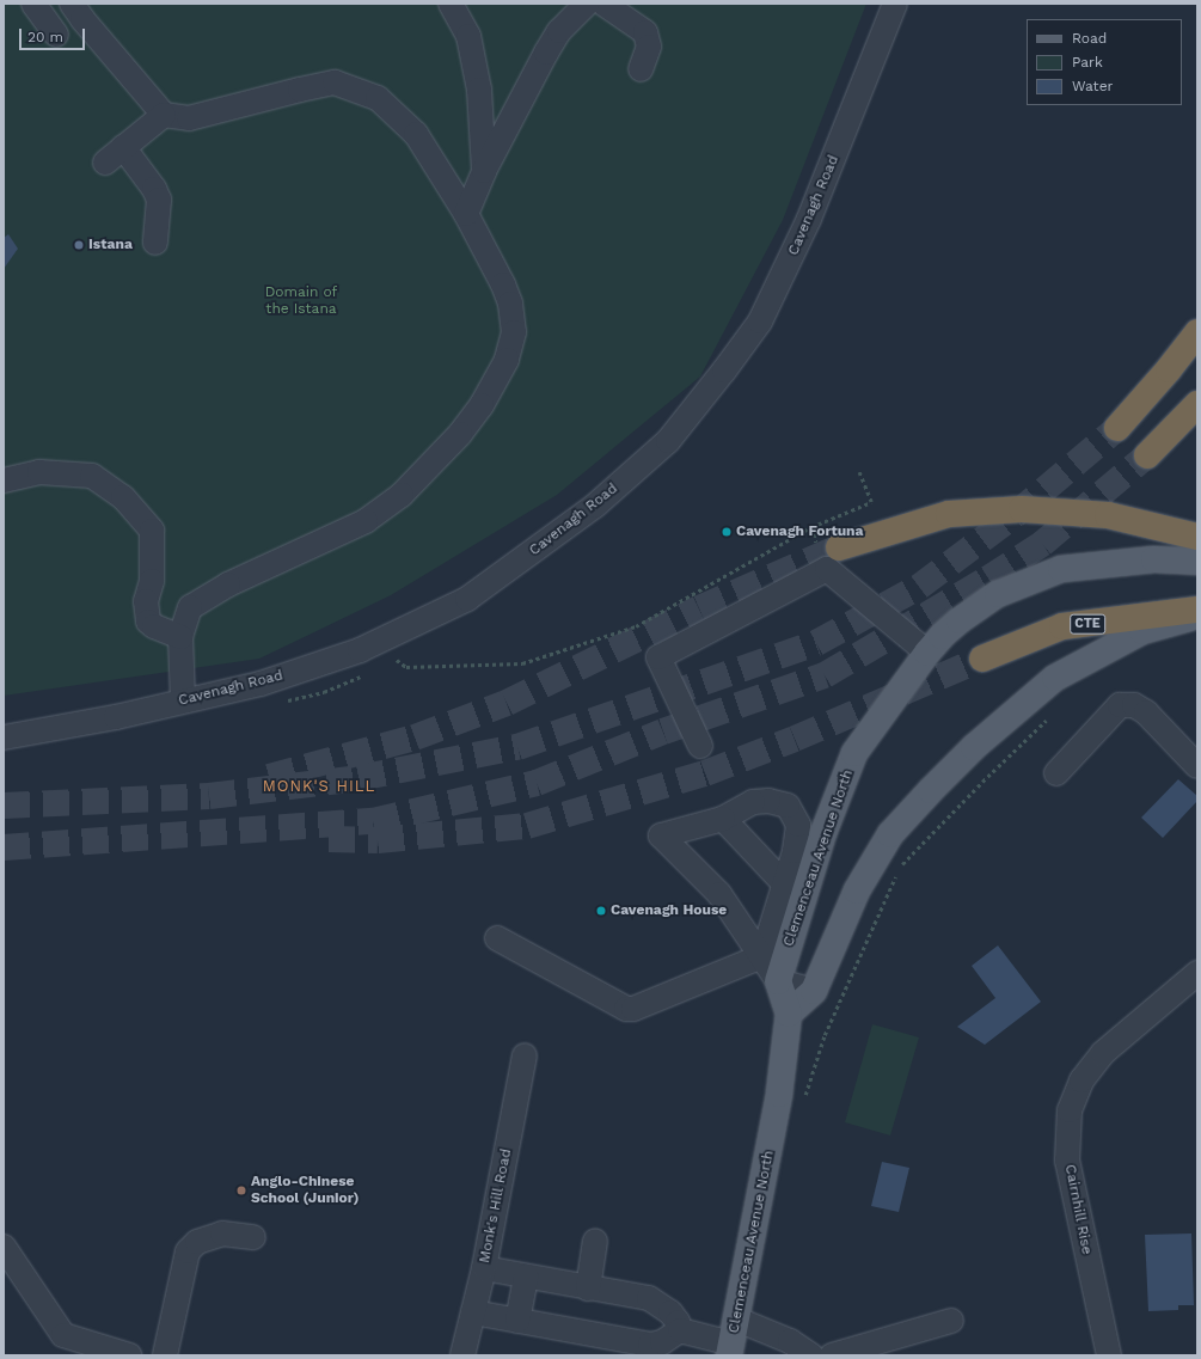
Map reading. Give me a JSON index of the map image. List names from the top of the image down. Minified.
{"streets":{"highway":["CTE"],"main road":["Clemenceau Avenue North"],"street":["Cavenagh Road","Monk's Hill Road","Cairnhill Rise"]},"districts":["MONK'S HILL"],"parks":["Domain of the Istana"],"places":["Istana","Cavenagh Fortuna","Cavenagh House","Anglo-Chinese School (Junior)"],"legend":["Road","Park","Water"],"scale_bar":"20 m"}
